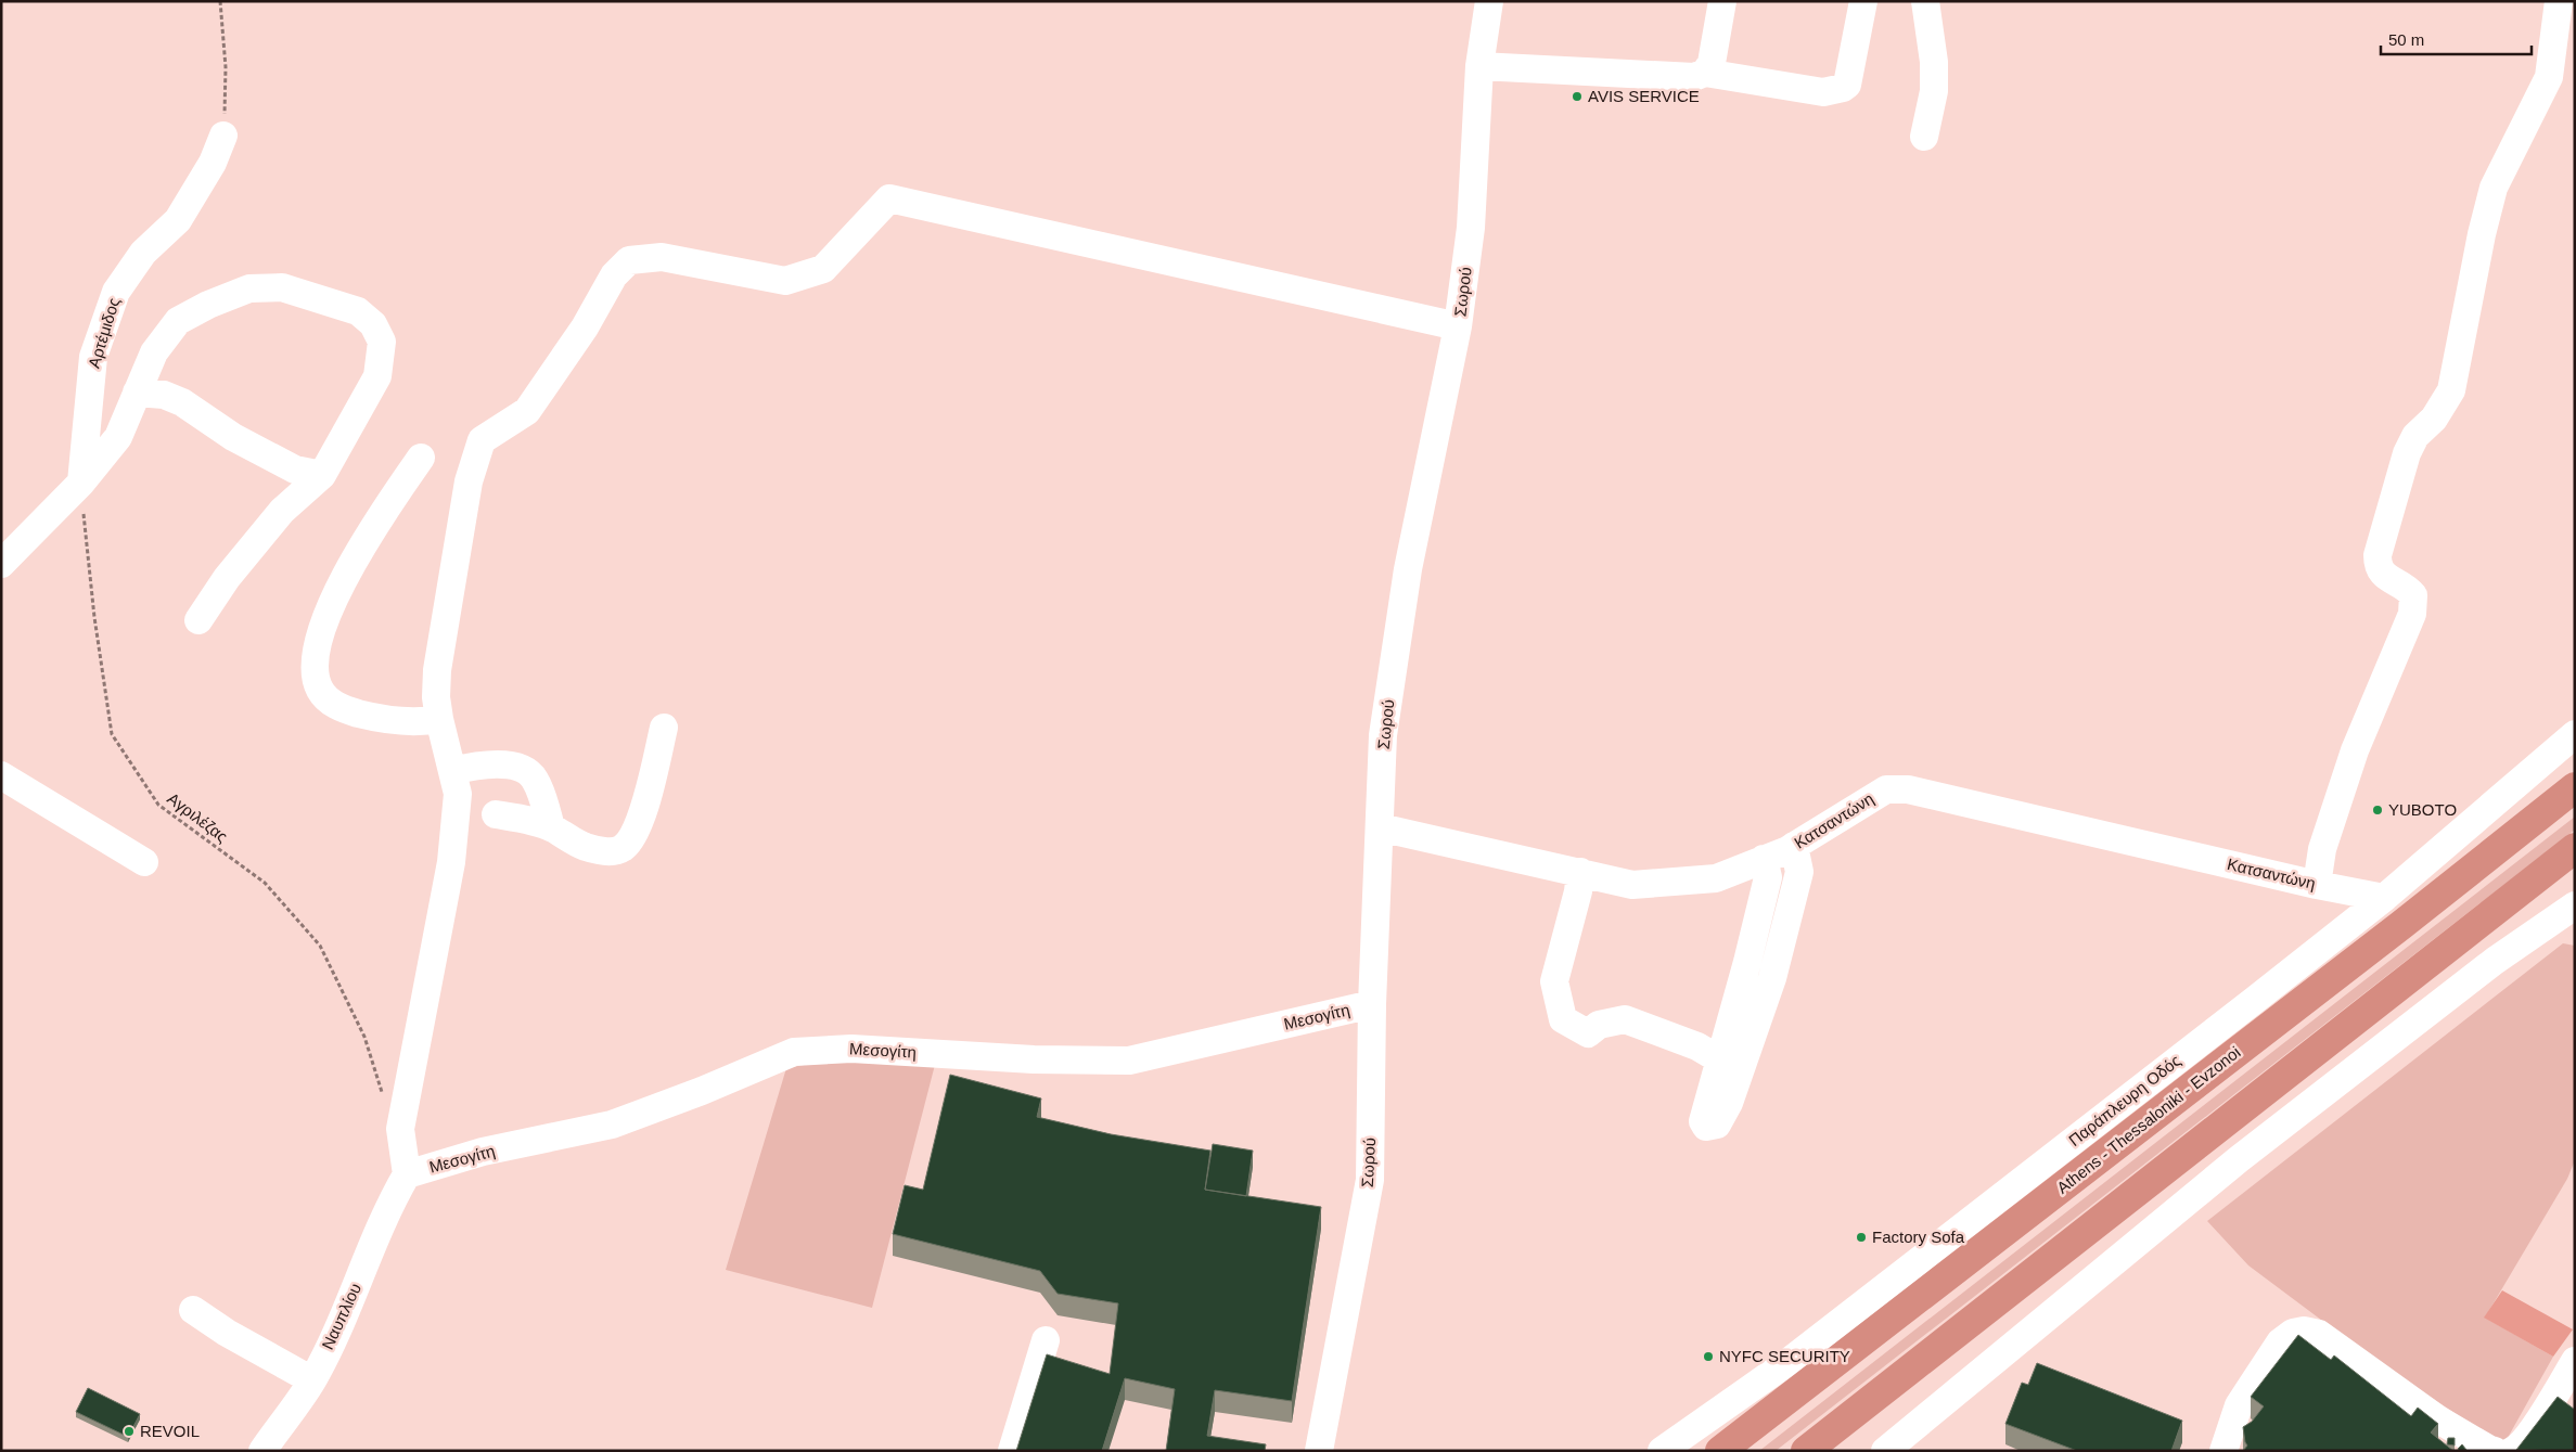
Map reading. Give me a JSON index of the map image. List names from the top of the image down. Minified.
{"streets":{"highway":["Athens - Thessaloniki - Evzonoi"],"street":["Σωρού","Αρτέμιδος","Κατσαντώνη","Μεσογίτη","Παράπλευρη Οδός","Ναυπλίου"],"path":["Αγριλέζας"]},"crossings":[["Σωρού","Κατσαντώνη"],["Σωρού","Μεσογίτη"],["Αρτέμιδος","Αγριλέζας"],["Κατσαντώνη","Παράπλευρη Οδός"],["Μεσογίτη","Ναυπλίου"]],"places":["AVIS SERVICE","YUBOTO","Factory Sofa","NYFC SECURITY","REVOIL"],"scale_bar":"50 m"}
